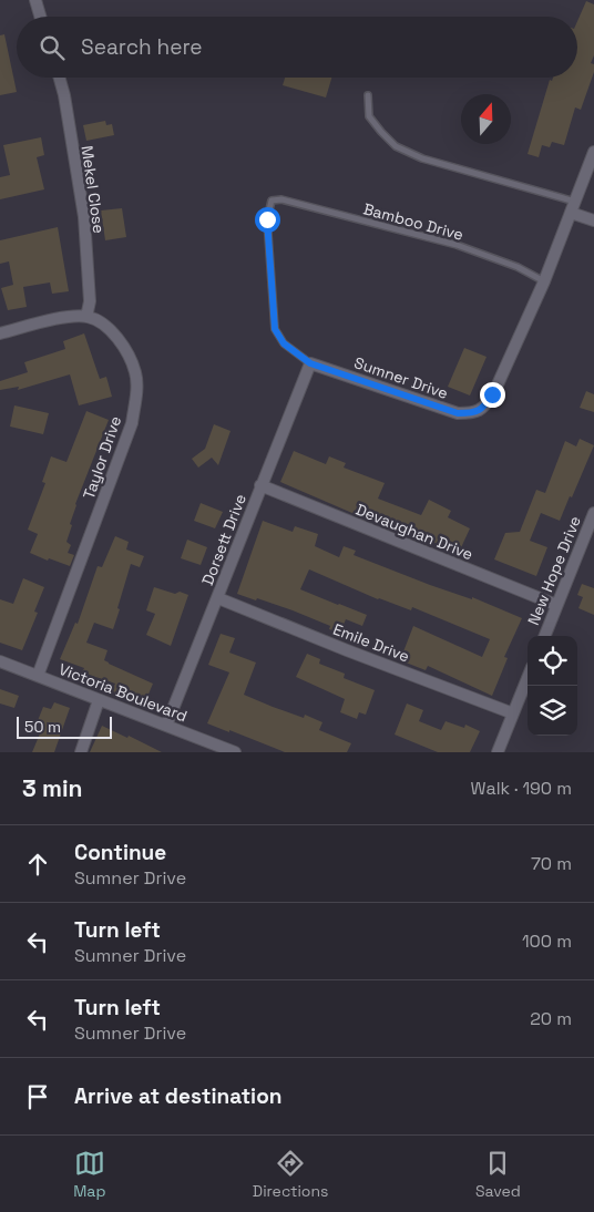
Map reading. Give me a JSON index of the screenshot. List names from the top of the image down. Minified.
{"streets":{"street":["Mekel Close","Sumner Drive","Taylor Drive","Devaughan Drive","Dorsett Drive","New Hope Drive","Emile Drive","Victoria Boulevard"],"lane":["Bamboo Drive"]},"crossings":[["Mekel Close","Taylor Drive"],["Bamboo Drive","Sumner Drive"],["Sumner Drive","Dorsett Drive"],["Taylor Drive","Victoria Boulevard"],["Devaughan Drive","Dorsett Drive"],["Devaughan Drive","New Hope Drive"],["Dorsett Drive","Emile Drive"],["Dorsett Drive","Victoria Boulevard"]],"scale_bar":"50 m","north":"top","page":{"search":"Search here","scale":"50 m","heading":["3 min","Walk · 190 m"],"list":[["Continue","Sumner Drive","70 m"],["Turn left","Sumner Drive","100 m"],["Turn left","Sumner Drive","20 m"],"Arrive at destination"],"nav":["Map","Directions","Saved"]}}
